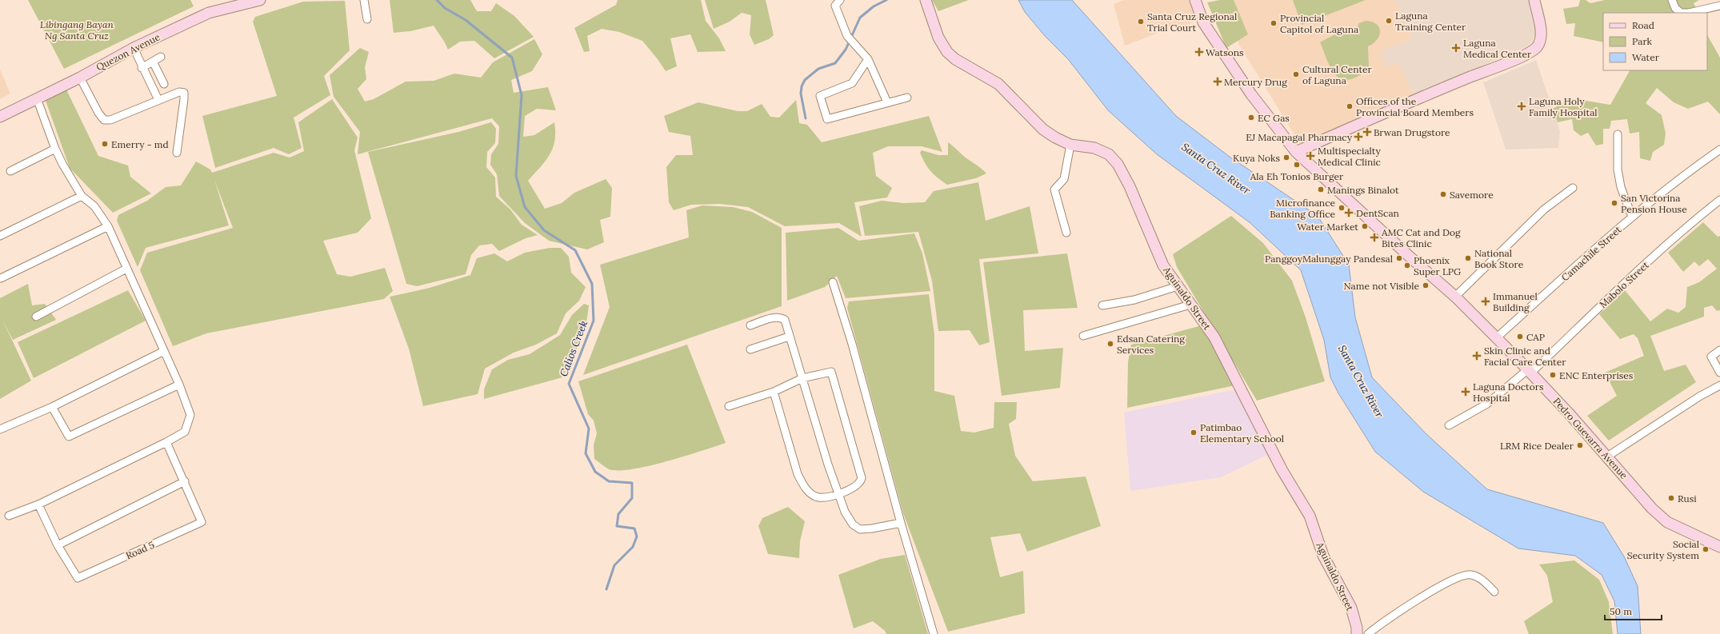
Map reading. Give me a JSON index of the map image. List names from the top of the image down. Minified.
{"streets":{"street":["Quezon Avenue","Camachile Street","Mabolo Street","Aguinaldo Street","Pedro Guevarra Avenue","Road 5"]},"crossings":[["Camachile Street","Pedro Guevarra Avenue"],["Mabolo Street","Pedro Guevarra Avenue"]],"water":["Santa Cruz River","Calios Creek"],"parks":["Libingang Bayan Ng Santa Cruz"],"places":{"other":["Laguna Training Center","Santa Cruz Regional Trial Court","Provincial Capitol of Laguna","Cultural Center of Laguna","Offices of the Provincial Board Members","EC Gas","Emerry - md","Kuya Noks","Ala Eh Tonios Burger","Manings Binalot","Savemore","San Victorina Pension House","Microfinance Banking Office","Water Market","PanggoyMalunggay Pandesal","National Book Store","Phoenix Super LPG","Name not Visible","CAP","Edsan Catering Services","ENC Enterprises","Patimbao Elementary School","LRM Rice Dealer","Rusi","Social Security System"],"health":["Laguna Medical Center","Watsons","Mercury Drug","Laguna Holy Family Hospital","Brwan Drugstore","EJ Macapagal Pharmacy","Multispecialty Medical Clinic","DentScan","AMC Cat and Dog Bites Clinic","Immanuel Building","Skin Clinic and Facial Care Center","Laguna Doctors Hospital"]},"legend":["Road","Park","Water"],"scale_bar":"50 m"}
